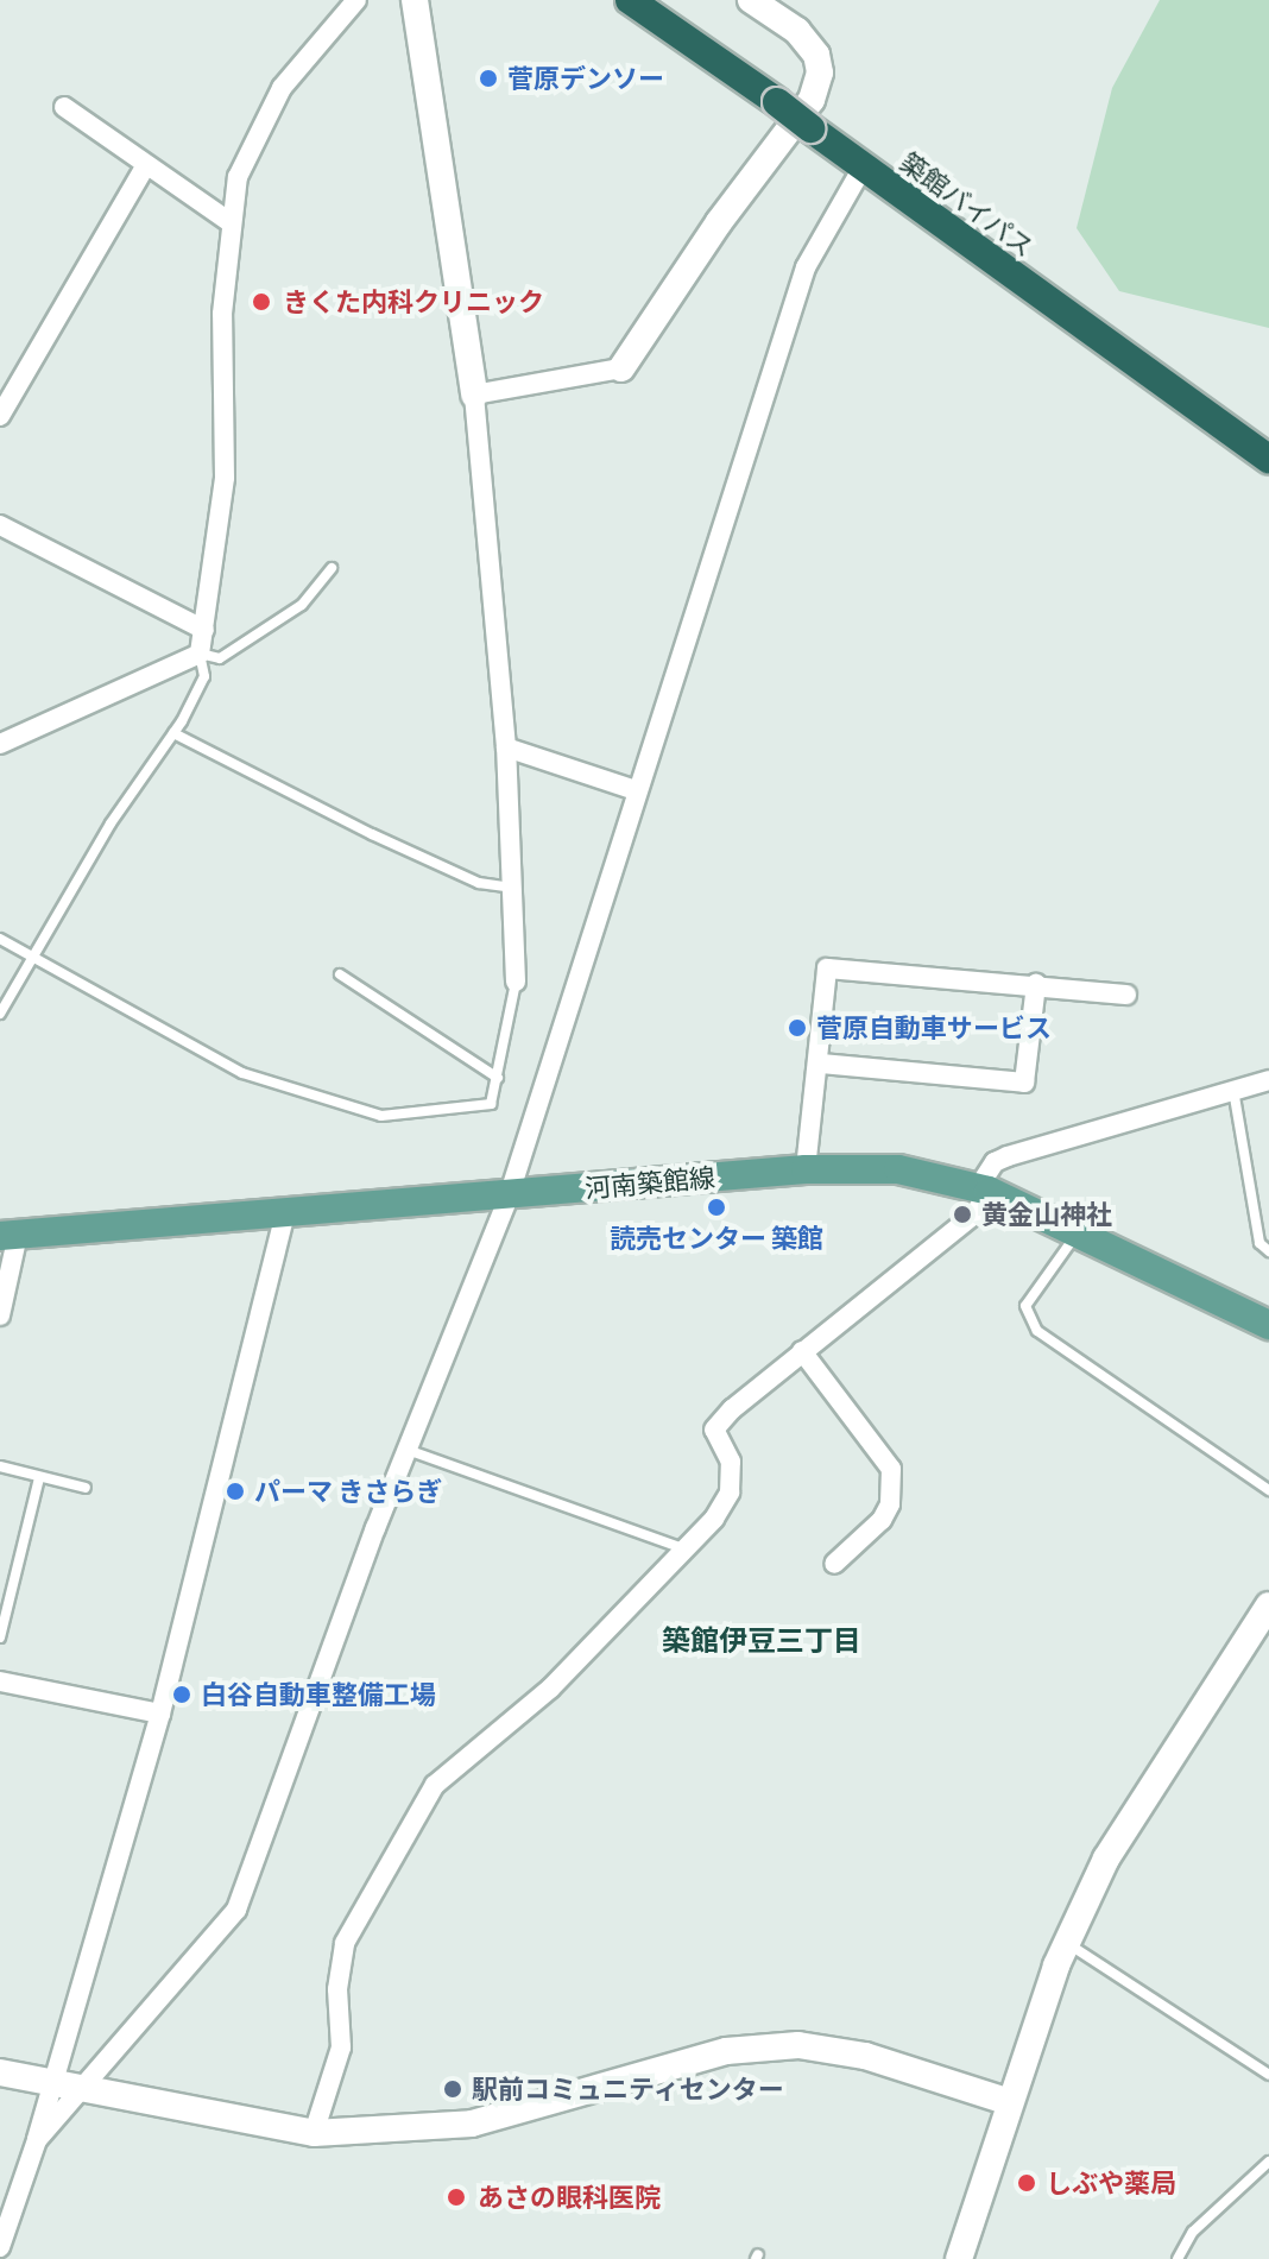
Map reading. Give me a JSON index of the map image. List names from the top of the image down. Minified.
{"streets":{"highway":["築館バイパス"],"main road":["河南築館線"]},"districts":["築館伊豆三丁目"],"places":["菅原デンソー","きくた内科クリニック","菅原自動車サービス","読売センター 築館","黄金山神社","パーマ きさらぎ","白谷自動車整備工場","駅前コミュニティセンター","しぶや薬局","あさの眼科医院"]}
